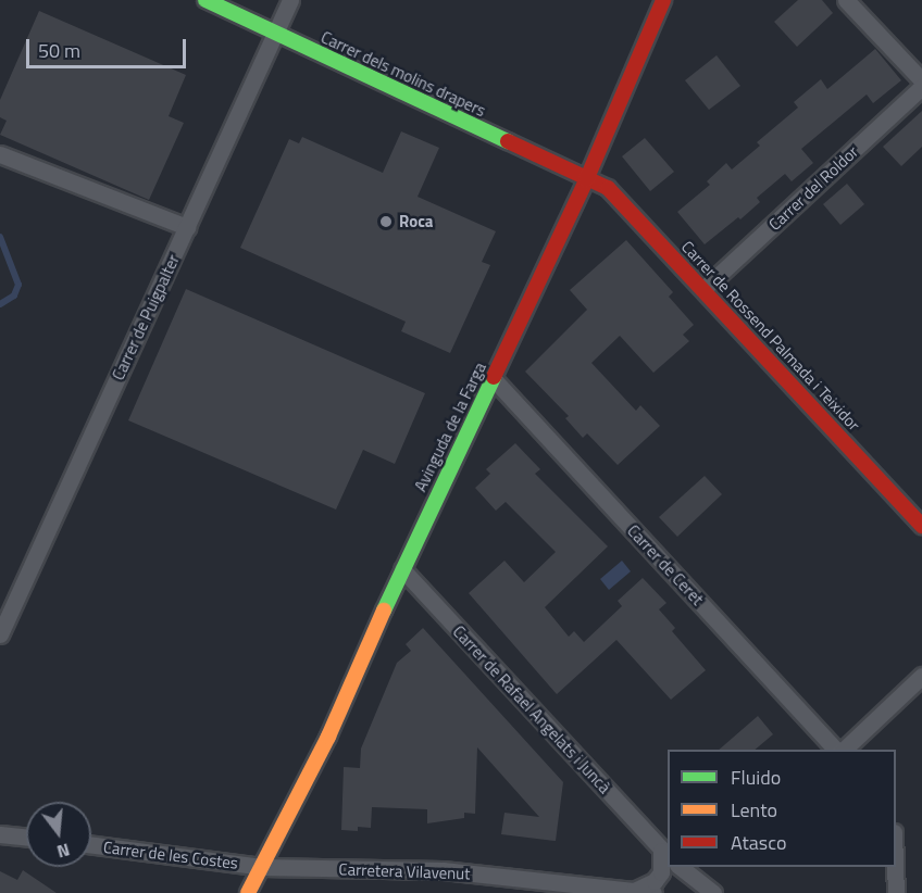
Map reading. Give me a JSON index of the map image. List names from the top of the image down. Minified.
{"streets":{"street":["Carrer dels molins drapers","Carrer del Roldor","Carrer de Puigpalter","Carrer de Rossend Palmada i Teixidor","Avinguda de la Farga","Carrer de Ceret","Carrer de Rafael Angelats i Juncà","Carrer de les Costes","Carretera Vilavenut"]},"crossings":[["Carrer dels molins drapers","Carrer de Puigpalter"],["Carrer dels molins drapers","Carrer de Rossend Palmada i Teixidor"],["Carrer dels molins drapers","Avinguda de la Farga"],["Carrer del Roldor","Carrer de Rossend Palmada i Teixidor"],["Carrer de Rossend Palmada i Teixidor","Avinguda de la Farga"],["Avinguda de la Farga","Carrer de Ceret"],["Avinguda de la Farga","Carrer de Rafael Angelats i Juncà"],["Avinguda de la Farga","Carrer de les Costes"],["Avinguda de la Farga","Carretera Vilavenut"],["Carrer de Rafael Angelats i Juncà","Carretera Vilavenut"],["Carrer de les Costes","Carretera Vilavenut"]],"places":["Roca"],"legend":["Fluido","Lento","Atasco"],"scale_bar":"50 m","north":"bottom"}
